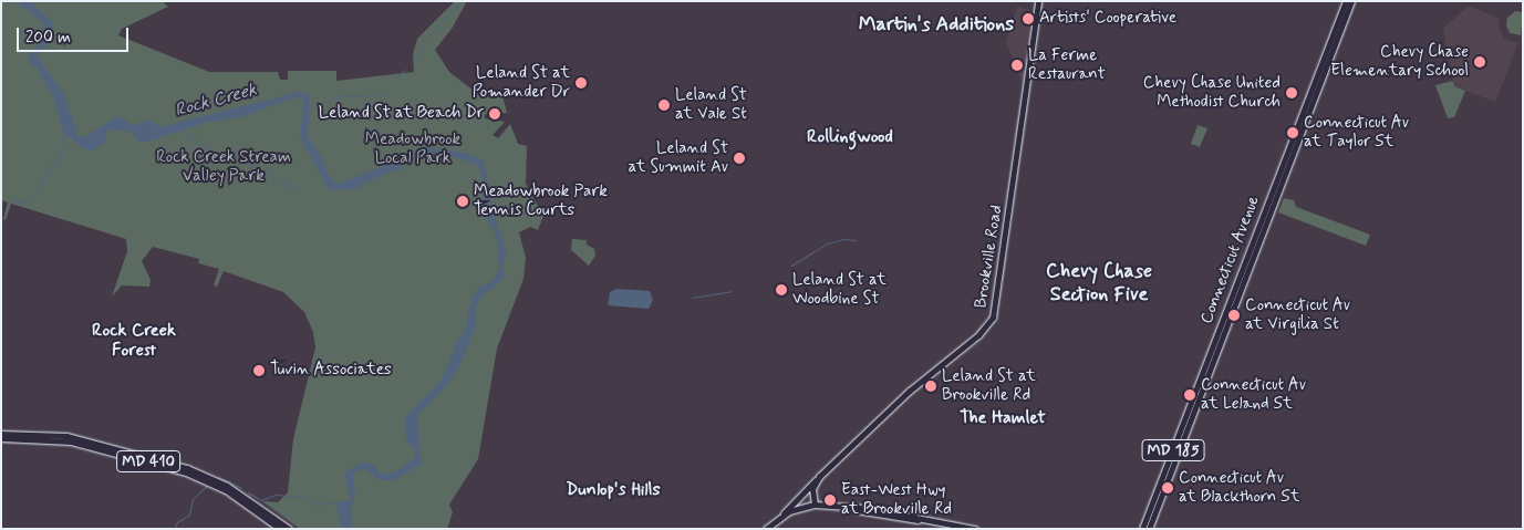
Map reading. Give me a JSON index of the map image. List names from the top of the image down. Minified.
{"streets":{"main road":["Brookville Road","Connecticut Avenue","MD 185","MD 410"]},"districts":["Martin's Additions","Rollingwood","Chevy Chase Section Five","Rock Creek Forest","The Hamlet","Dunlop's Hills"],"water":["Rock Creek"],"parks":["Meadowbrook Local Park","Rock Creek Stream Valley Park"],"places":["Artists' Cooperative","Chevy Chase Elementary School","La Ferme Restaurant","Leland St at Pomander Dr","Chevy Chase United Methodist Church","Leland St at Vale St","Leland St at Beach Dr","Connecticut Av at Taylor St","Leland St at Summit Av","Meadowbrook Park Tennis Courts","Leland St at Woodbine St","Connecticut Av at Virgilia St","Tuvin Associates","Leland St at Brookville Rd","Connecticut Av at Leland St","Connecticut Av at Blackthorn St","East-West Hwy at Brookville Rd"],"scale_bar":"200 m"}
